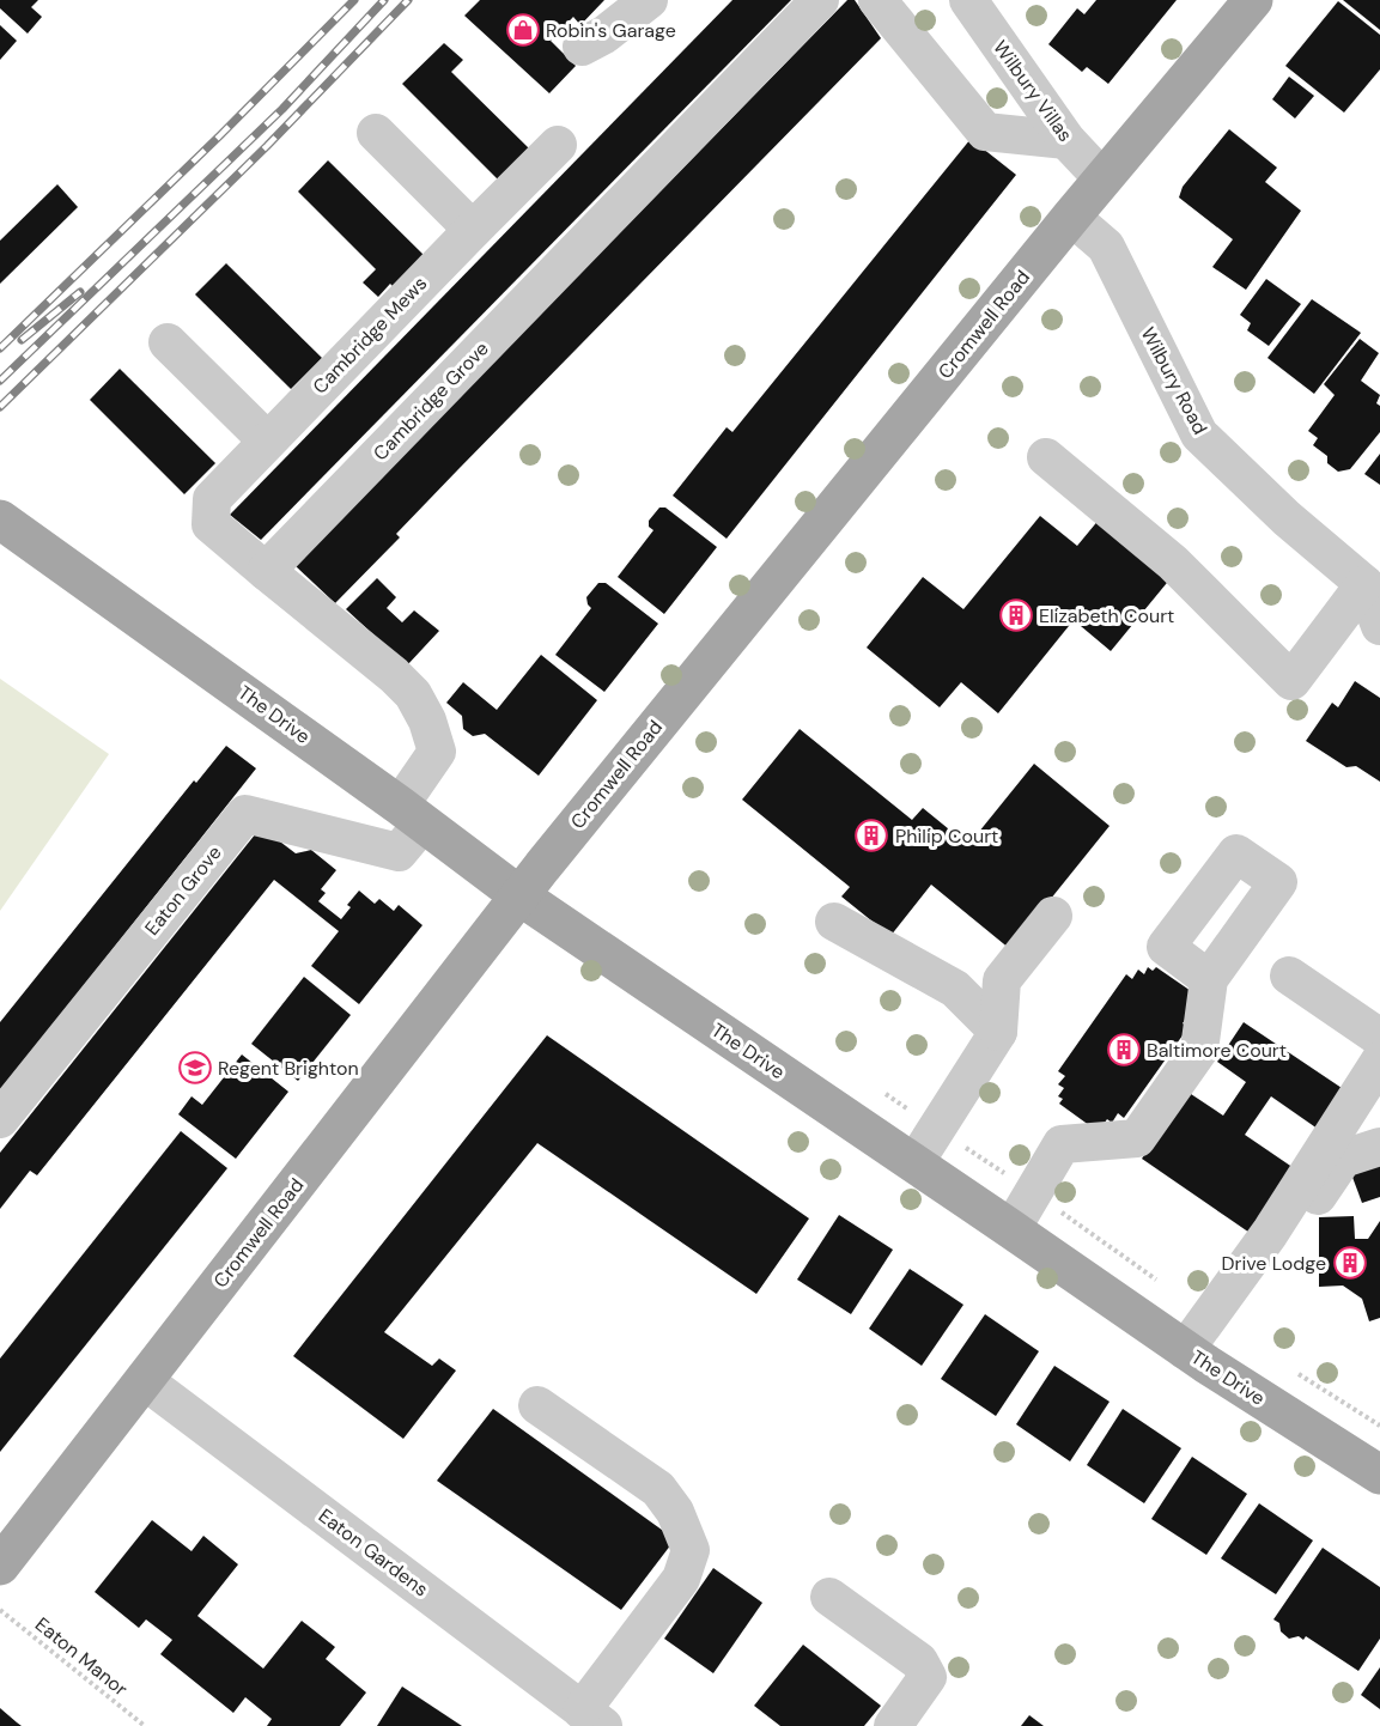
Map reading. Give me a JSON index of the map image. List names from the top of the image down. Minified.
{"streets":{"main road":["Cromwell Road","The Drive"],"street":["Wilbury Villas","Cambridge Mews","Wilbury Road","Cambridge Grove","Eaton Grove","Eaton Gardens"],"path":["Eaton Manor"]},"crossings":[["Wilbury Villas","Cromwell Road"],["Cromwell Road","Wilbury Road"],["Cromwell Road","The Drive"],["Cromwell Road","Eaton Gardens"],["Cambridge Mews","Cambridge Grove"],["The Drive","Eaton Grove"]],"places":{"shop":["Robin's Garage"],"building":["Elizabeth Court","Philip Court","Baltimore Court","Drive Lodge"],"school or university":["Regent Brighton"]}}
